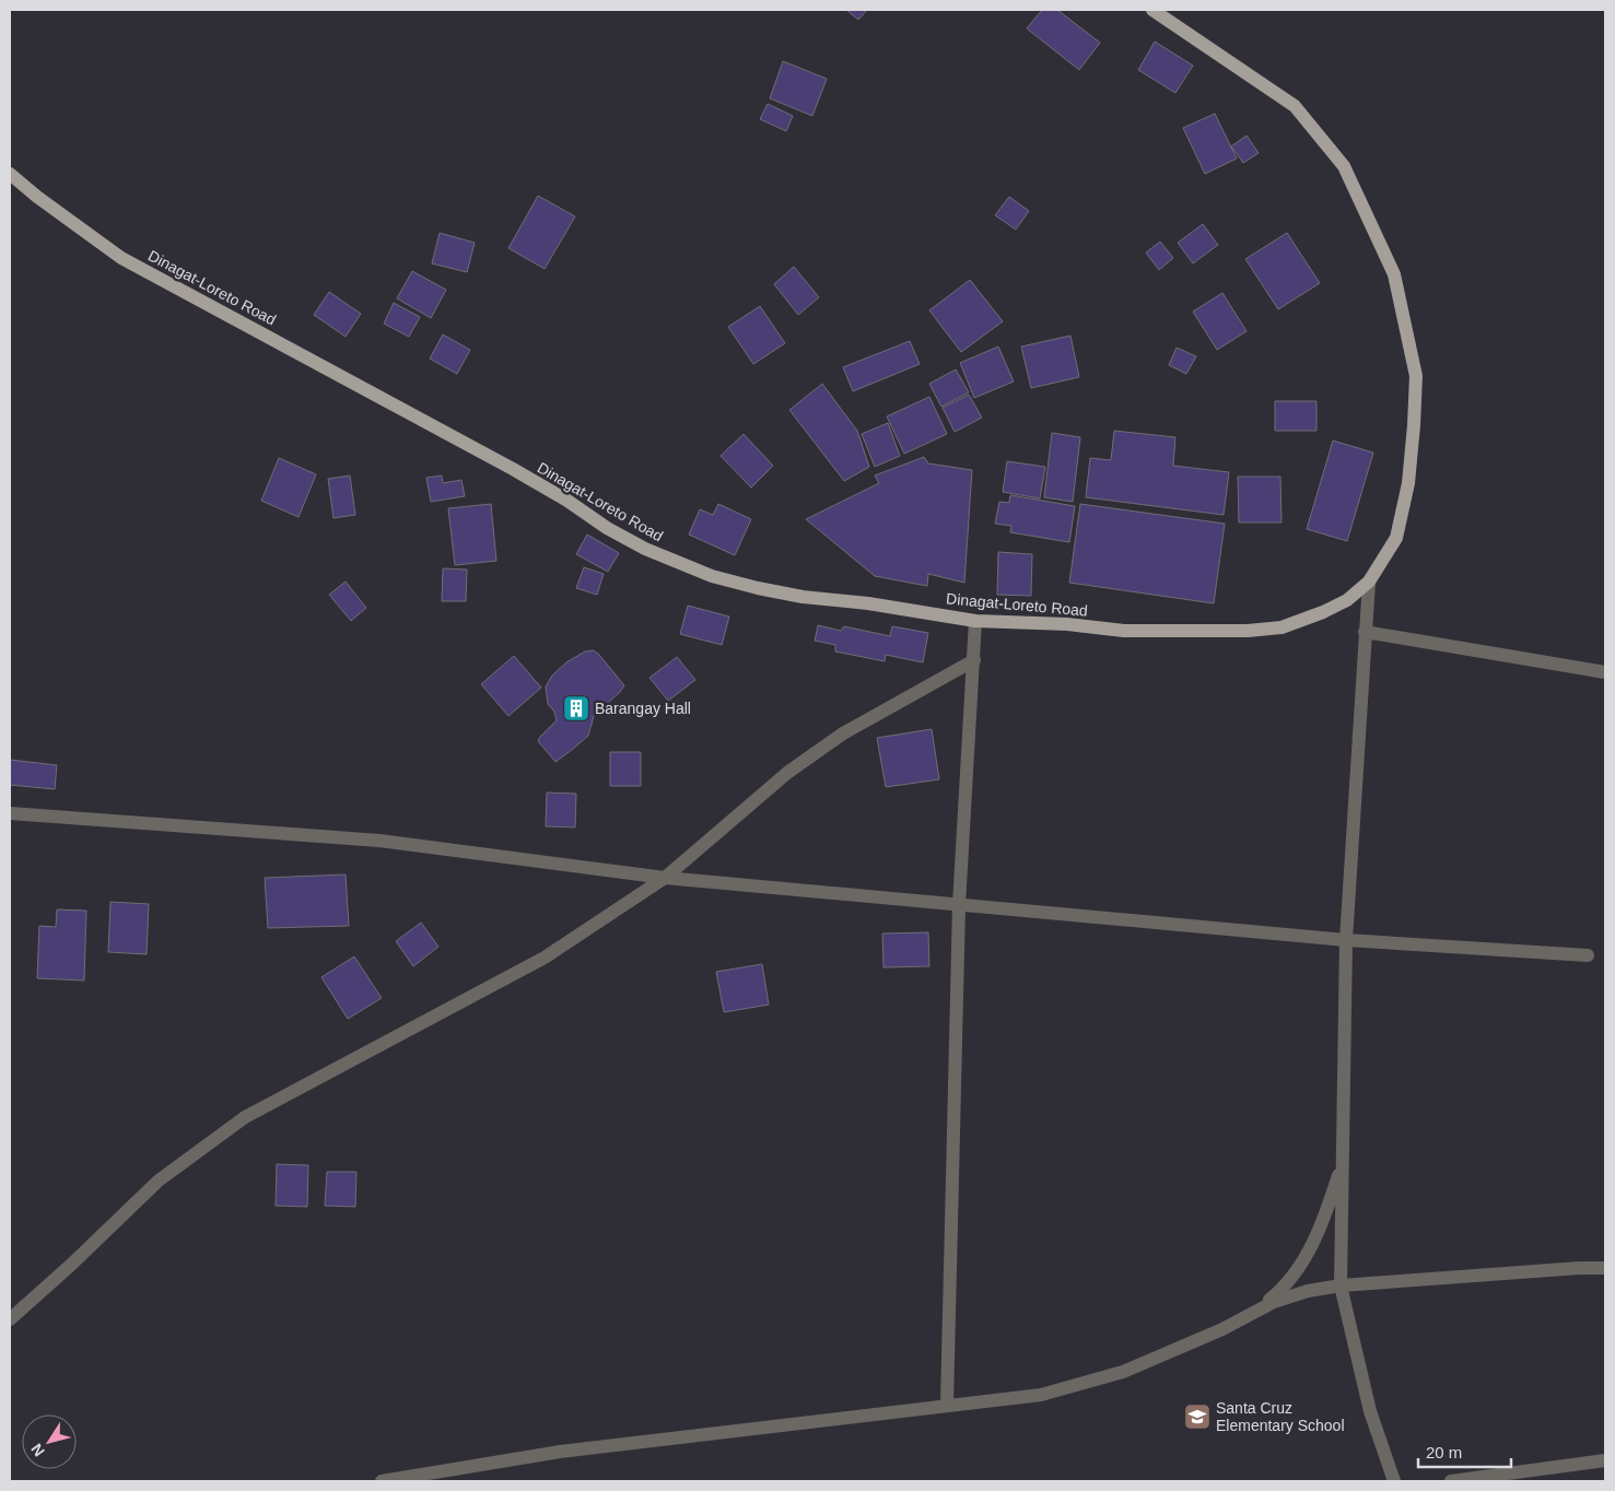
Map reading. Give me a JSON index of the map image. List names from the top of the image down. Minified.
{"streets":{"main road":["Dinagat-Loreto Road"]},"places":{"building":["Barangay Hall"],"school or university":["Santa Cruz Elementary School"]},"scale_bar":"20 m","north":"bottom left"}
